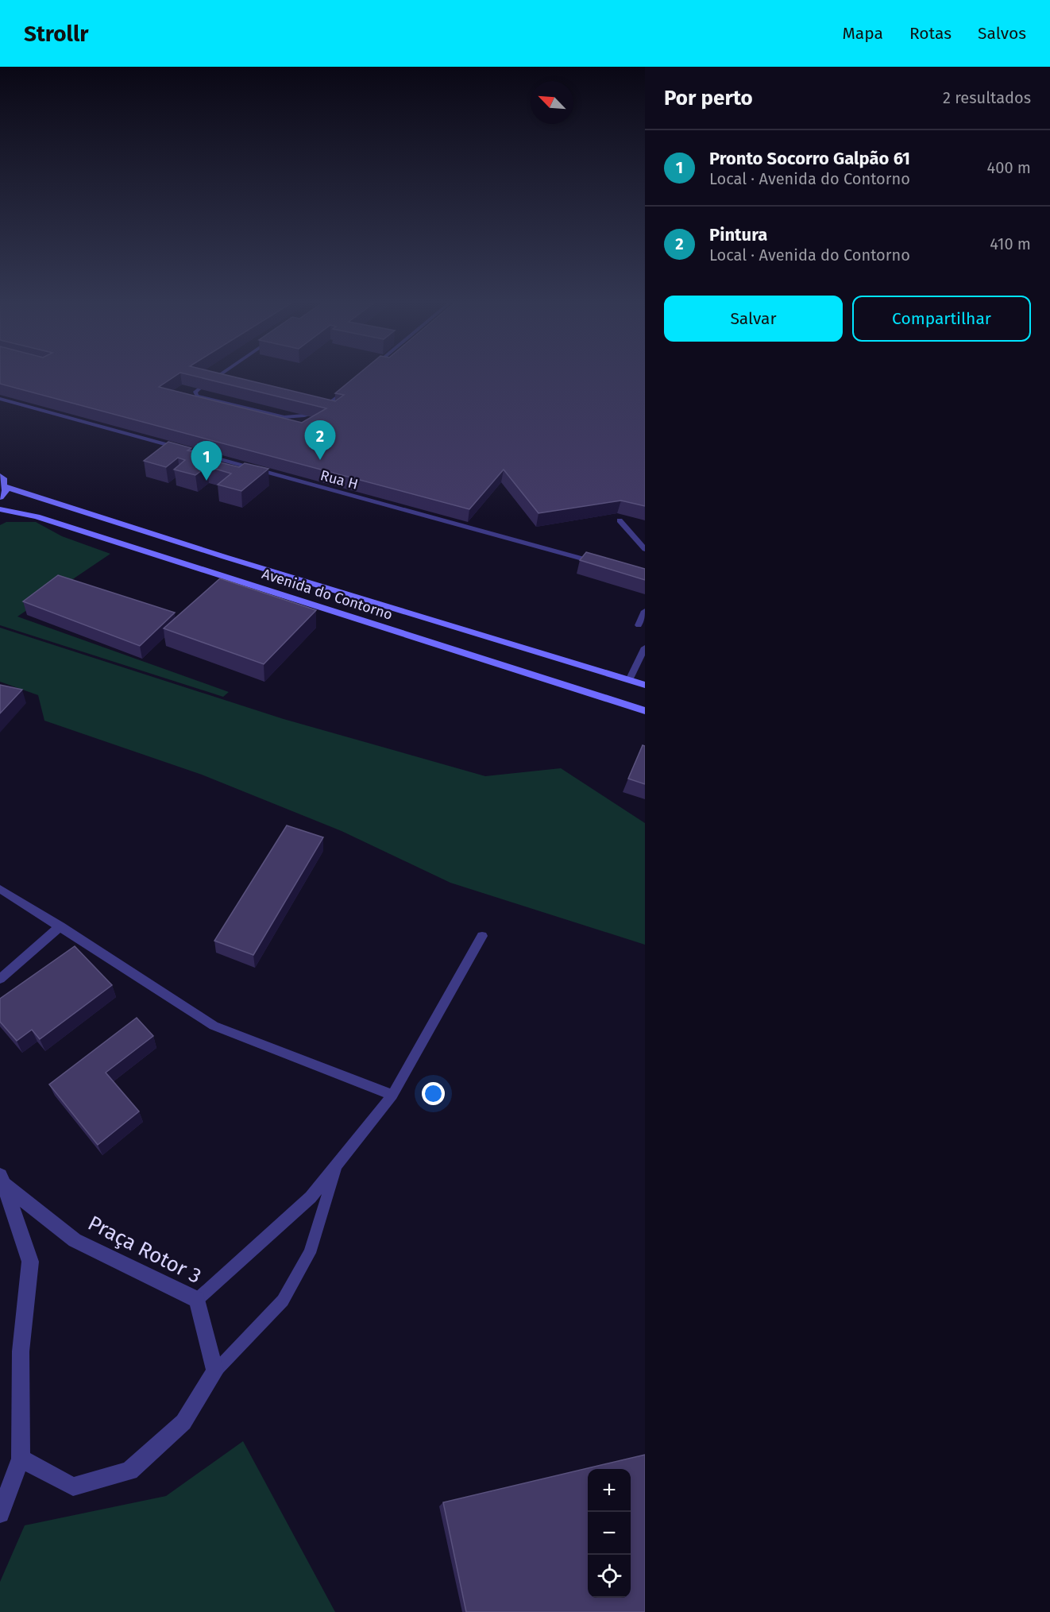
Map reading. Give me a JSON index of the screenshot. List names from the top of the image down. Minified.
{"streets":{"street":["Avenida do Contorno","Praça Rotor 3"],"lane":["Rua H"]},"north":"top left","page":{"header":"Strollr","nav":["Mapa","Rotas","Salvos"],"heading":["Por perto","2 resultados"],"list":[{"mark":"1","name":"Pronto Socorro Galpão 61","note":"Local · Avenida do Contorno","value":"400 m"},{"mark":"2","name":"Pintura","note":"Local · Avenida do Contorno","value":"410 m"}],"buttons":["Salvar","Compartilhar"],"pins":["2","1"],"map_buttons":["+","−"]}}
